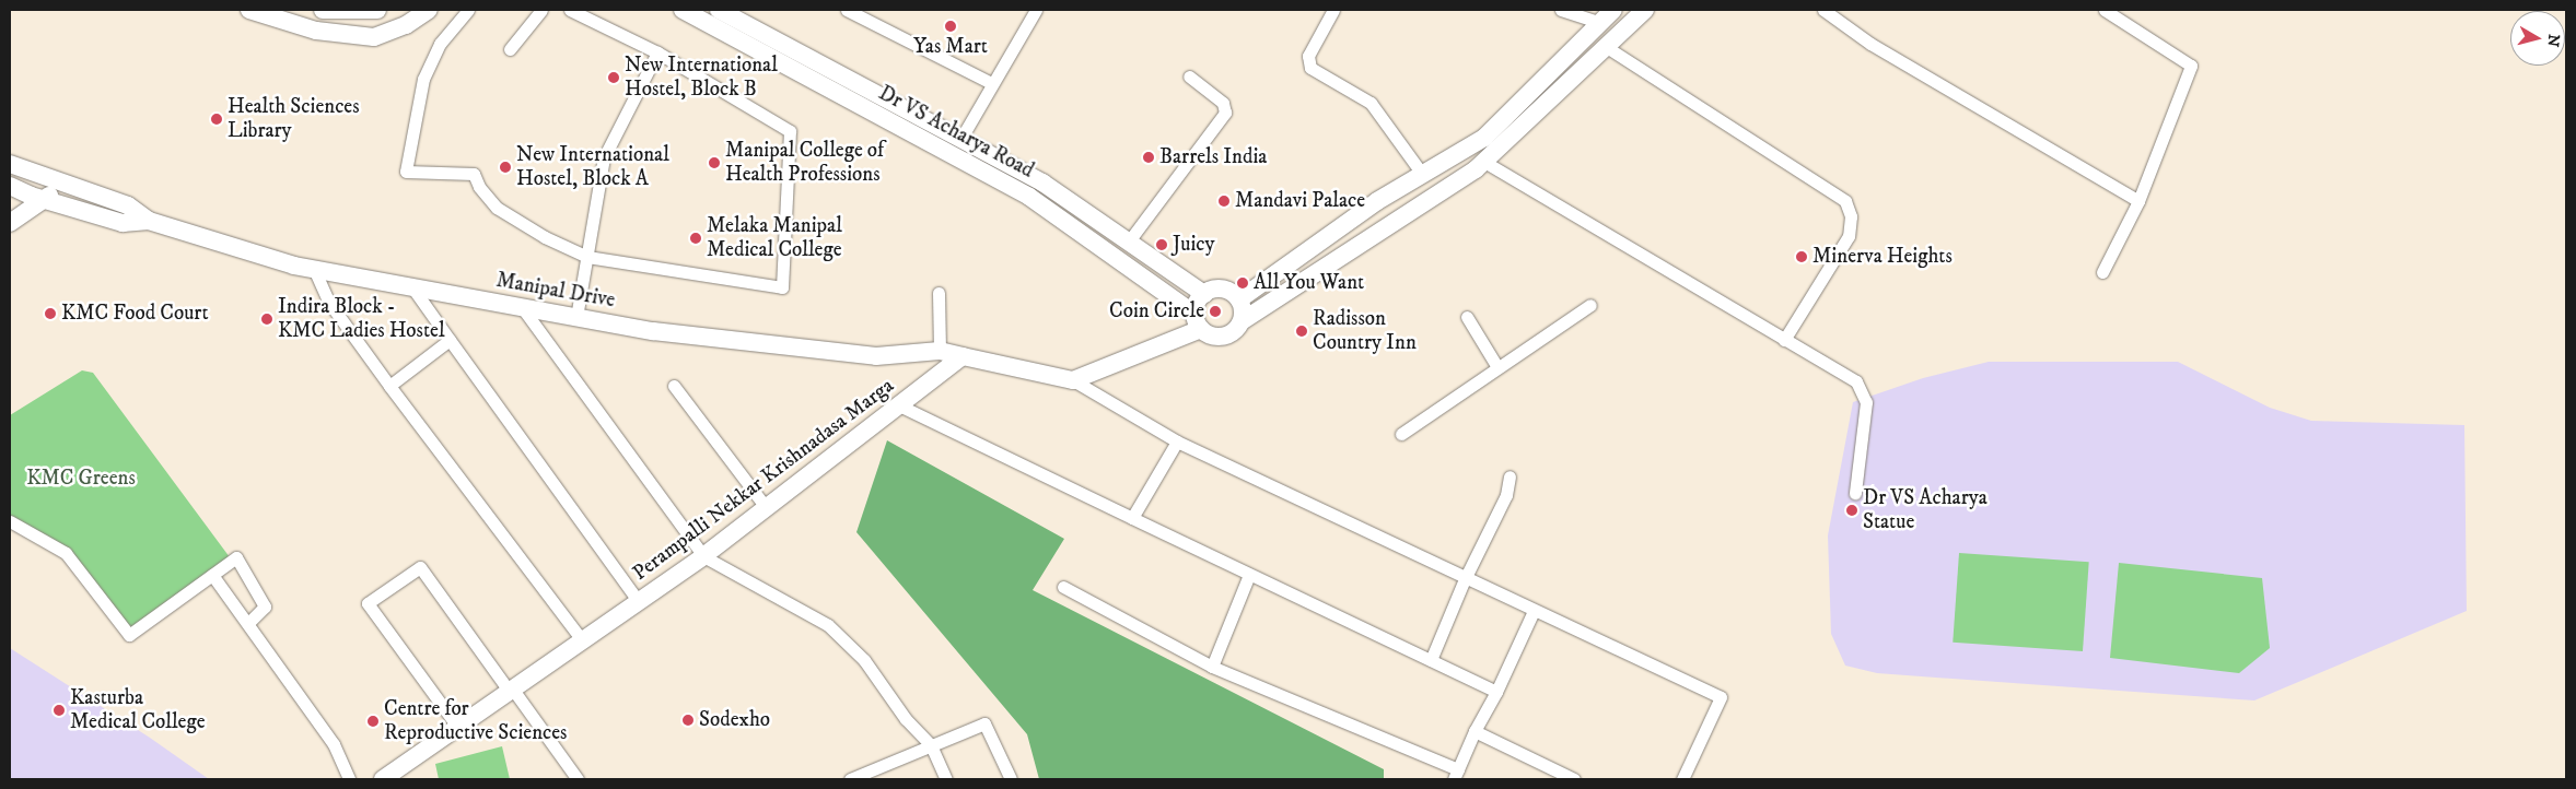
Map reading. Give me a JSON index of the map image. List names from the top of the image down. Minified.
{"streets":{"main road":["Dr VS Acharya Road","Manipal Drive","Perampalli Nekkar Krishnadasa Marga"]},"crossings":[["Manipal Drive","Perampalli Nekkar Krishnadasa Marga"]],"parks":["KMC Greens"],"places":["Yas Mart","New International Hostel, Block B","Health Sciences Library","Barrels India","Manipal College of Health Professions","New International Hostel, Block A","Mandavi Palace","Melaka Manipal Medical College","Juicy","Minerva Heights","All You Want","Coin Circle","KMC Food Court","Indira Block - KMC Ladies Hostel","Radisson Country Inn","Dr VS Acharya Statue","Kasturba Medical College","Sodexho","Centre for Reproductive Sciences"],"north":"right"}
